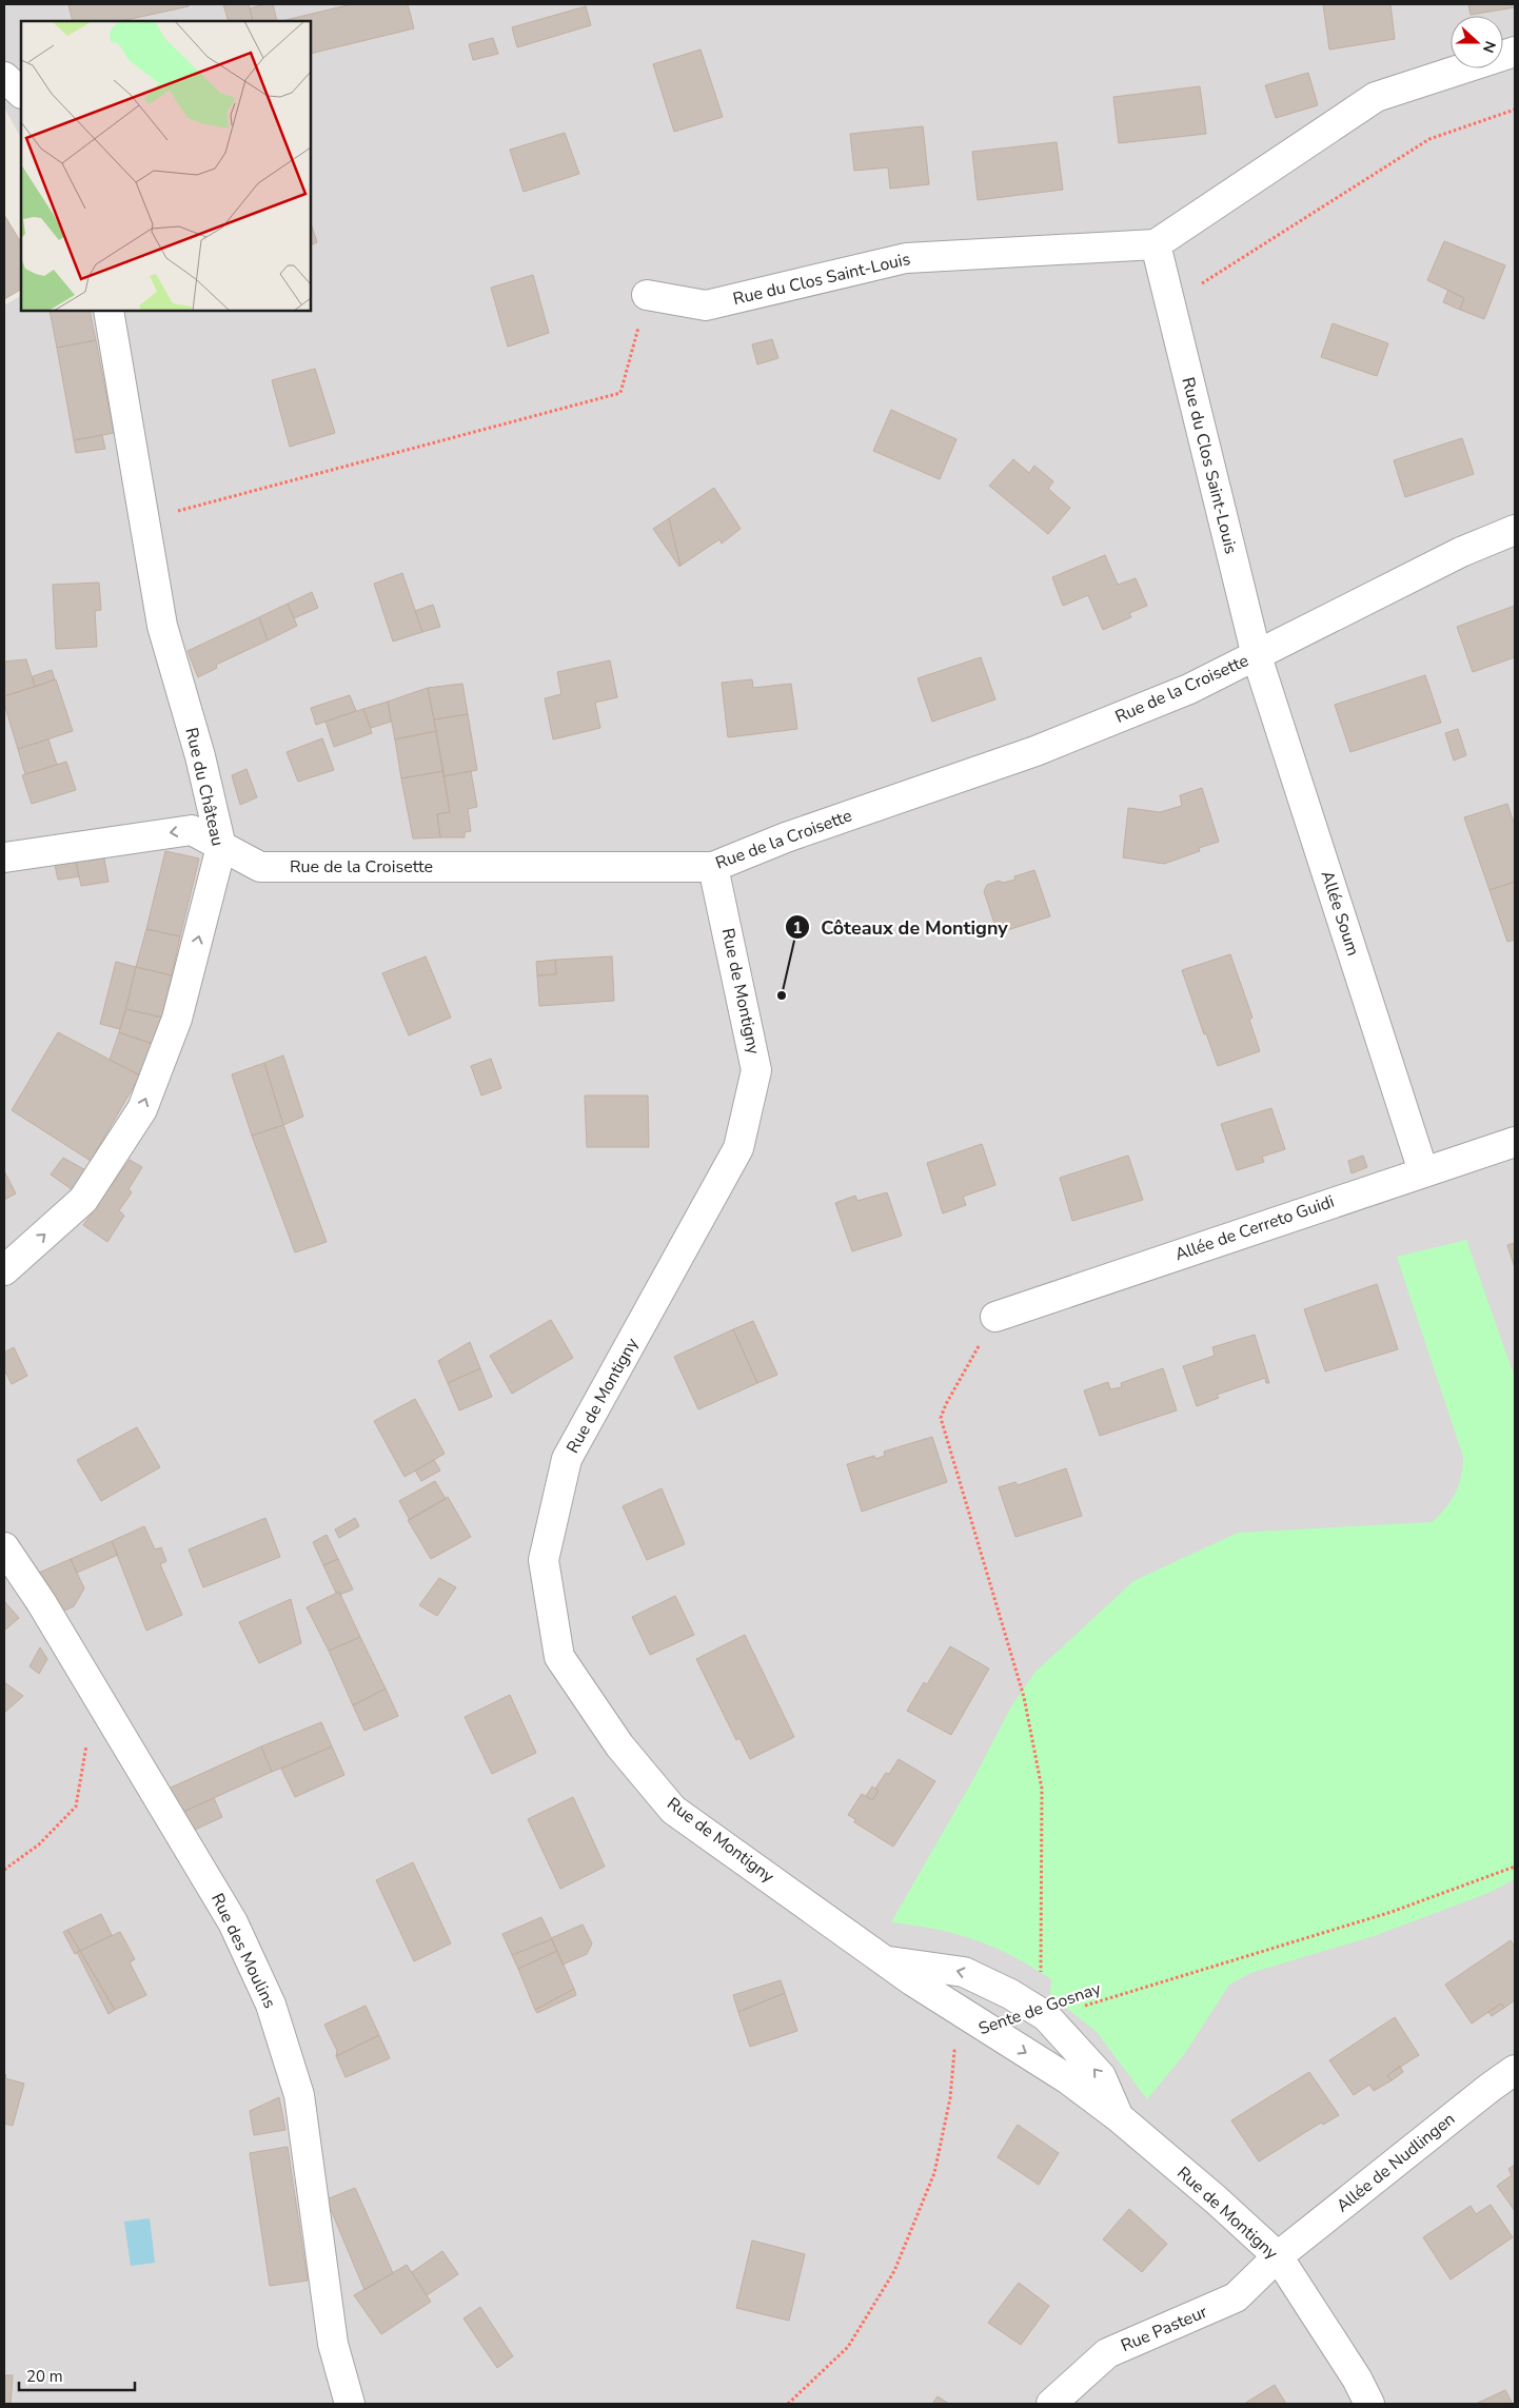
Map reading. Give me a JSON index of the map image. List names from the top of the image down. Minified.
{"streets":{"street":["Rue du Clos Saint-Louis","Rue de la Croisette","Rue du Château","Allée Soum","Rue de Montigny","Allée de Cerreto Guidi","Rue des Moulins","Allée de Nudlingen","Rue Pasteur"],"path":["Sente de Gosnay"]},"crossings":[["Rue du Clos Saint-Louis","Rue de la Croisette"],["Rue du Clos Saint-Louis","Allée Soum"],["Rue de la Croisette","Rue du Château"],["Rue de la Croisette","Allée Soum"],["Rue de la Croisette","Rue de Montigny"],["Allée Soum","Allée de Cerreto Guidi"],["Rue de Montigny","Sente de Gosnay"],["Rue de Montigny","Allée de Nudlingen"],["Rue de Montigny","Rue Pasteur"],["Allée de Nudlingen","Rue Pasteur"]],"one_way":["Rue du Château"],"places":["Côteaux de Montigny"],"scale_bar":"20 m","north":"right"}
